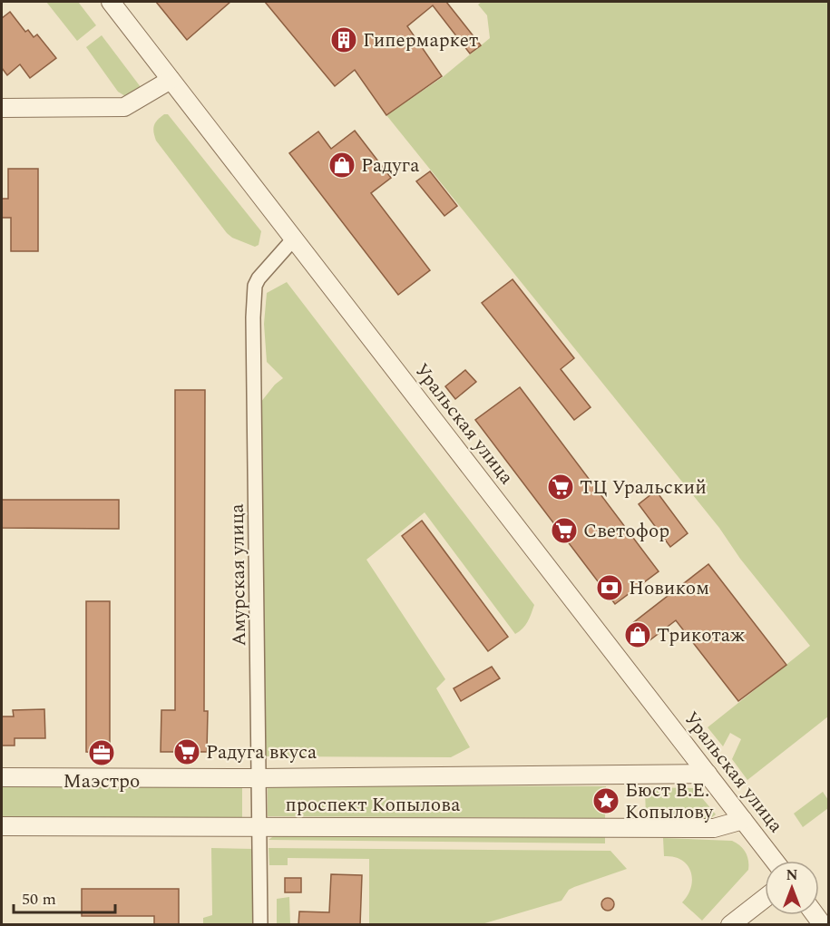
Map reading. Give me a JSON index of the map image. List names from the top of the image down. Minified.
{"streets":{"street":["Уральская улица","Амурская улица","проспект Копылова"]},"crossings":[["Уральская улица","Амурская улица"],["Уральская улица","проспект Копылова"],["Амурская улица","проспект Копылова"]],"places":{"building":["Гипермаркет"],"shop":["Радуга","Трикотаж"],"supermarket":["ТЦ Уральский","Светофор","Радуга вкуса"],"bank":["Новиком"],"office":["Маэстро"],"place":["Бюст В.Е. Копылову"]},"scale_bar":"50 m","north":"top"}
